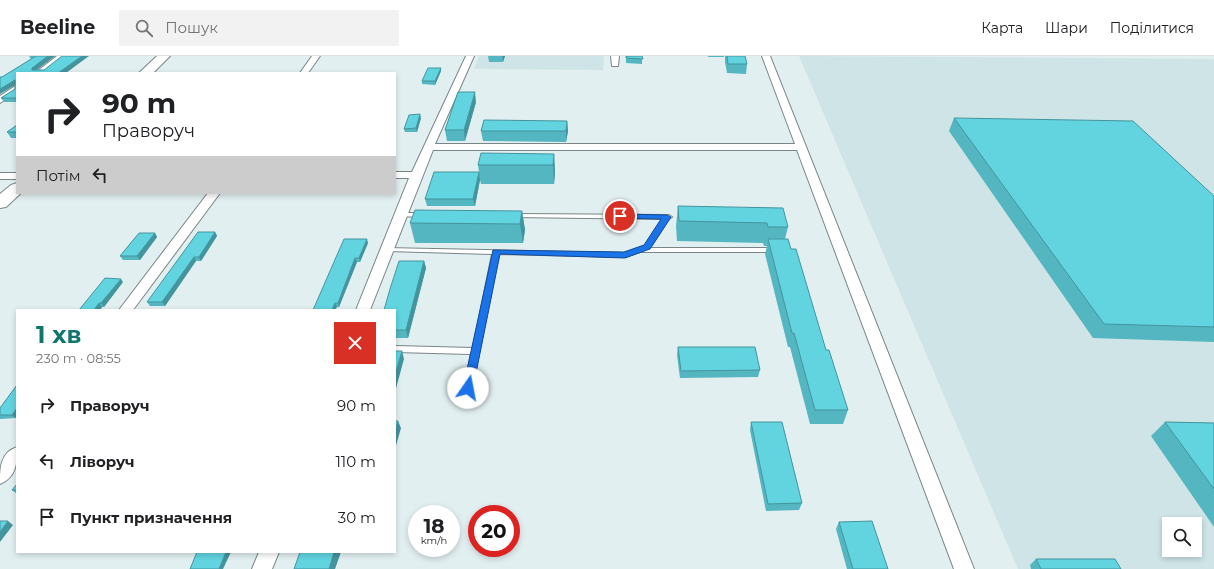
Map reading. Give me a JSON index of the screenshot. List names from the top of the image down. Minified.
{"page":{"header":"Beeline","search":"Пошук","nav":["Карта","Шари","Поділитися"],"turn":["90 m","Праворуч"],"then":"Потім","heading":["1 хв","230 m · 08:55"],"list":[{"name":"Праворуч","value":"90 m"},{"name":"Ліворуч","value":"110 m"},{"name":"Пункт призначення","value":"30 m"}],"speed":"18 km/h","limit":"20"}}
